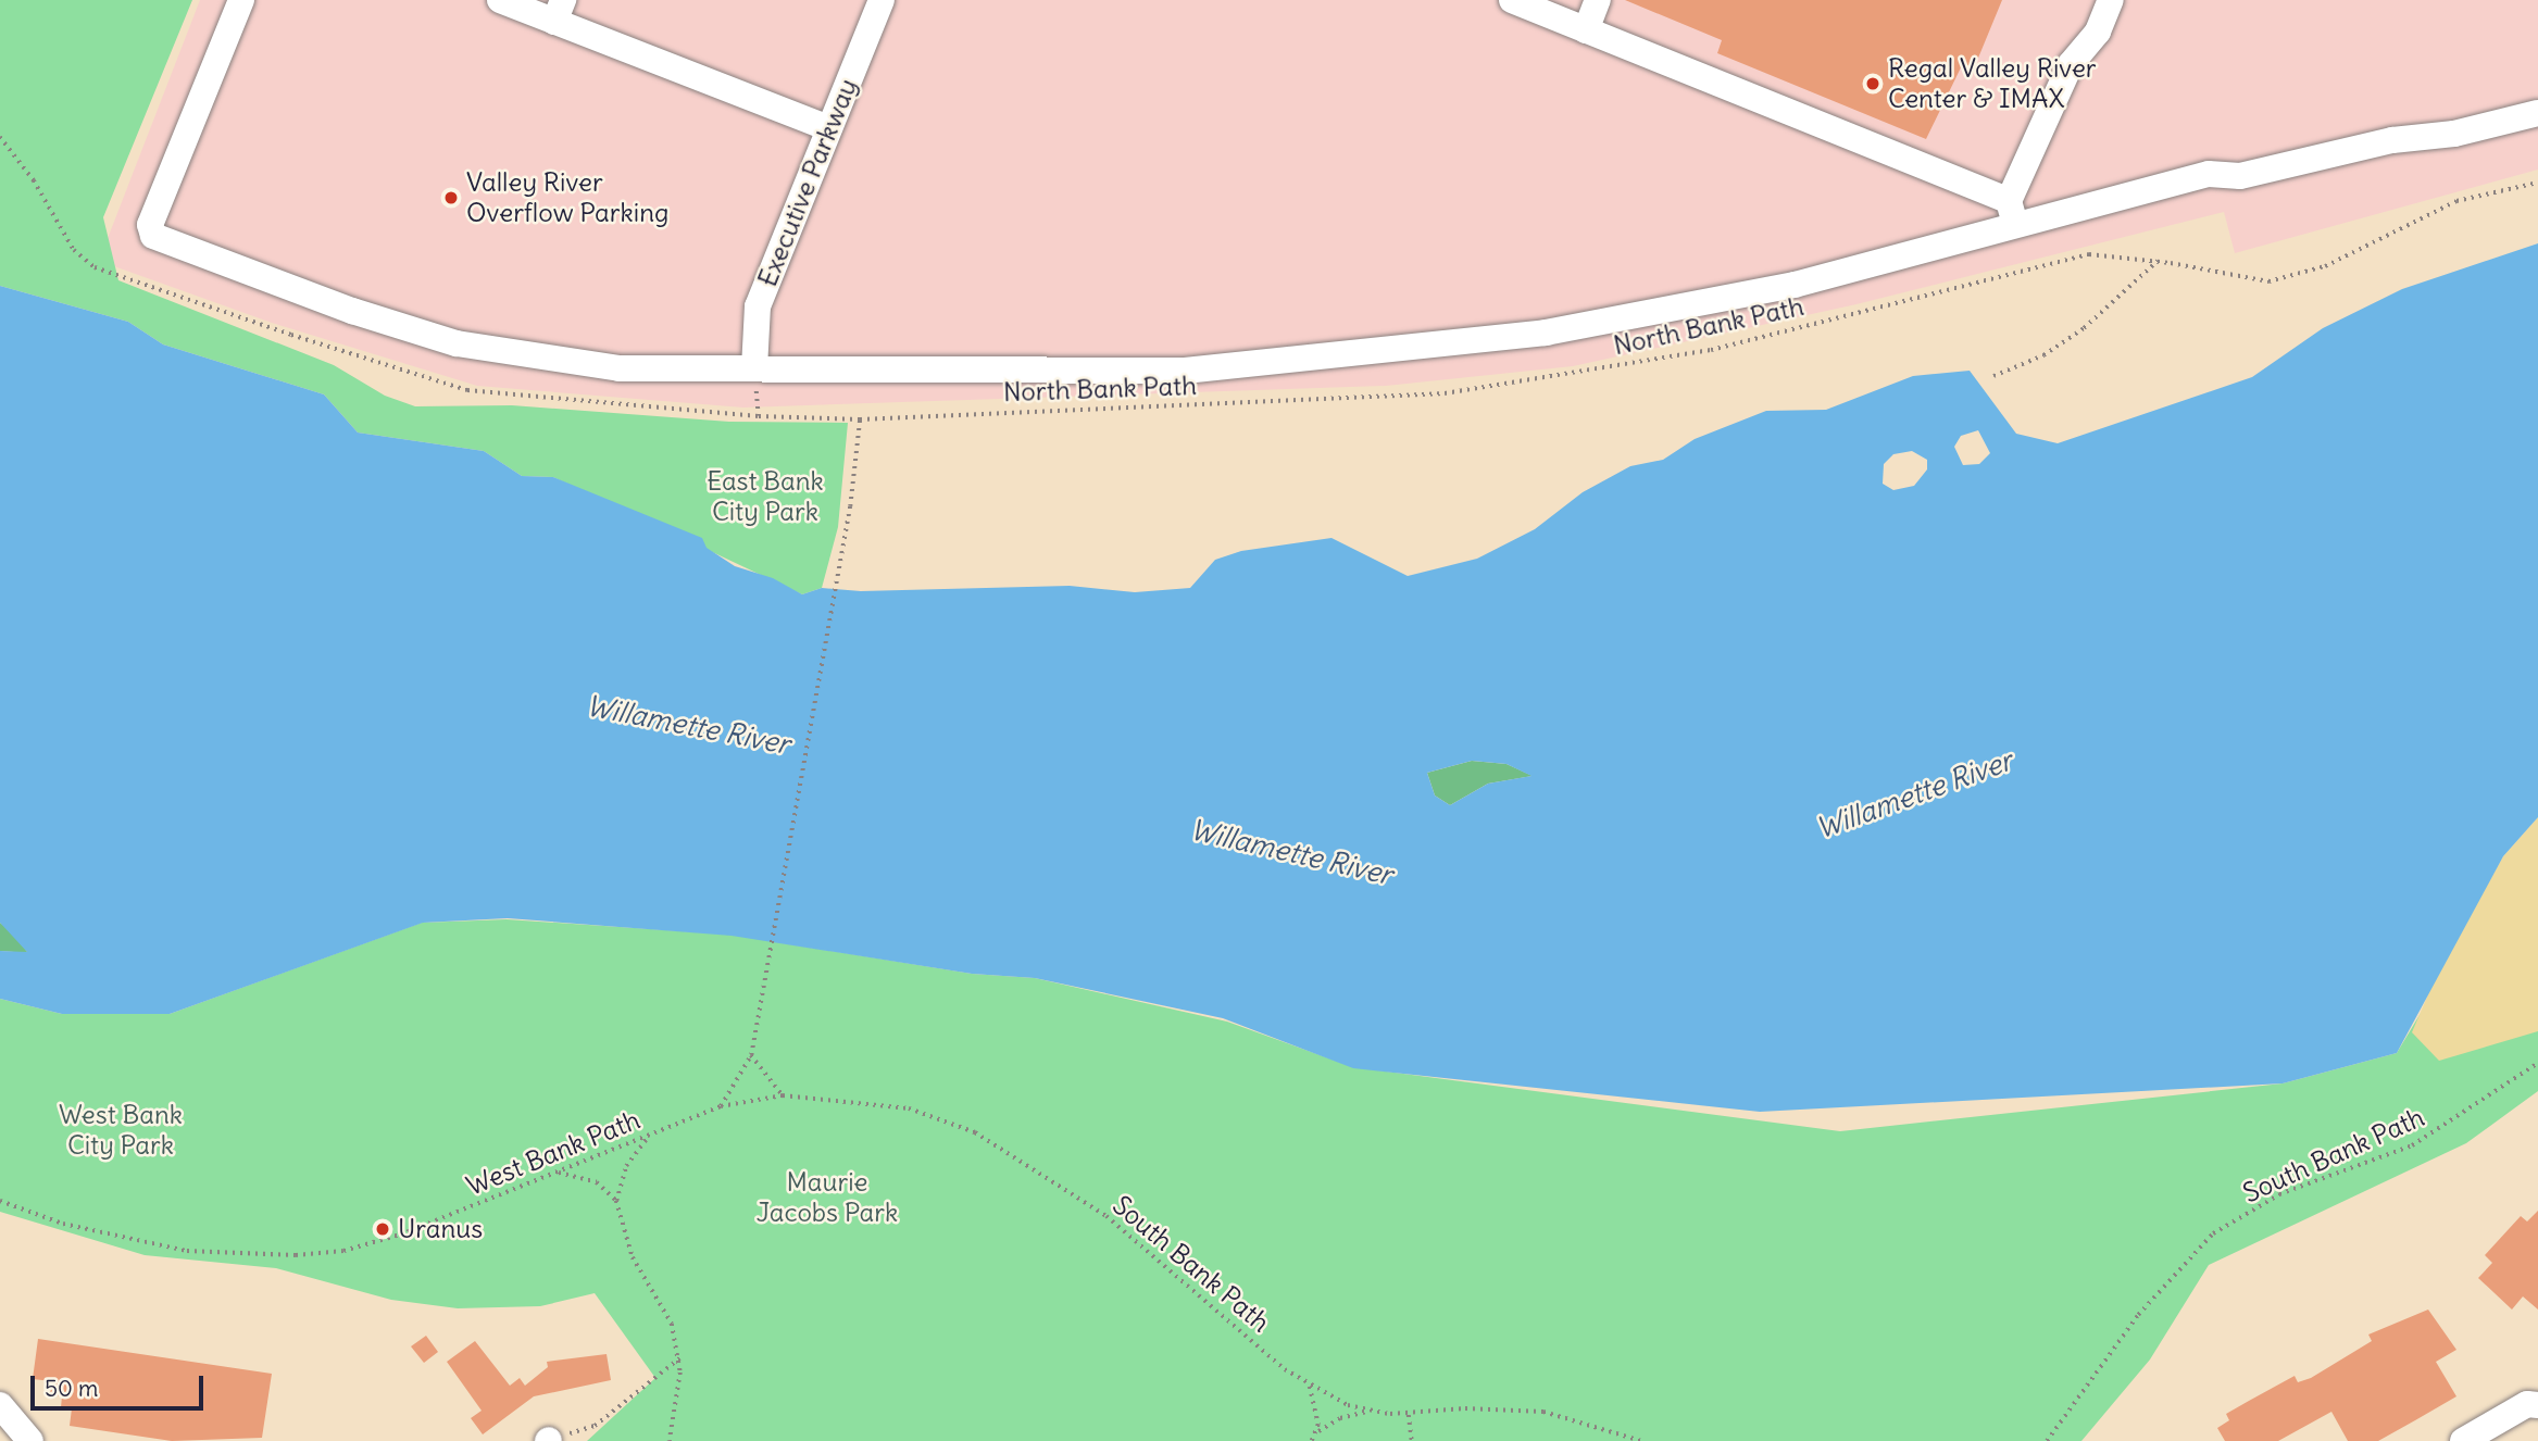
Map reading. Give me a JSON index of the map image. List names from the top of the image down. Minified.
{"streets":{"lane":["Executive Parkway"],"path":["North Bank Path","West Bank Path","South Bank Path"]},"crossings":[["West Bank Path","South Bank Path"]],"water":["Willamette River"],"parks":["East Bank City Park","West Bank City Park","Maurie Jacobs Park"],"places":["Regal Valley River Center & IMAX","Valley River Overflow Parking","Uranus"],"scale_bar":"50 m"}
